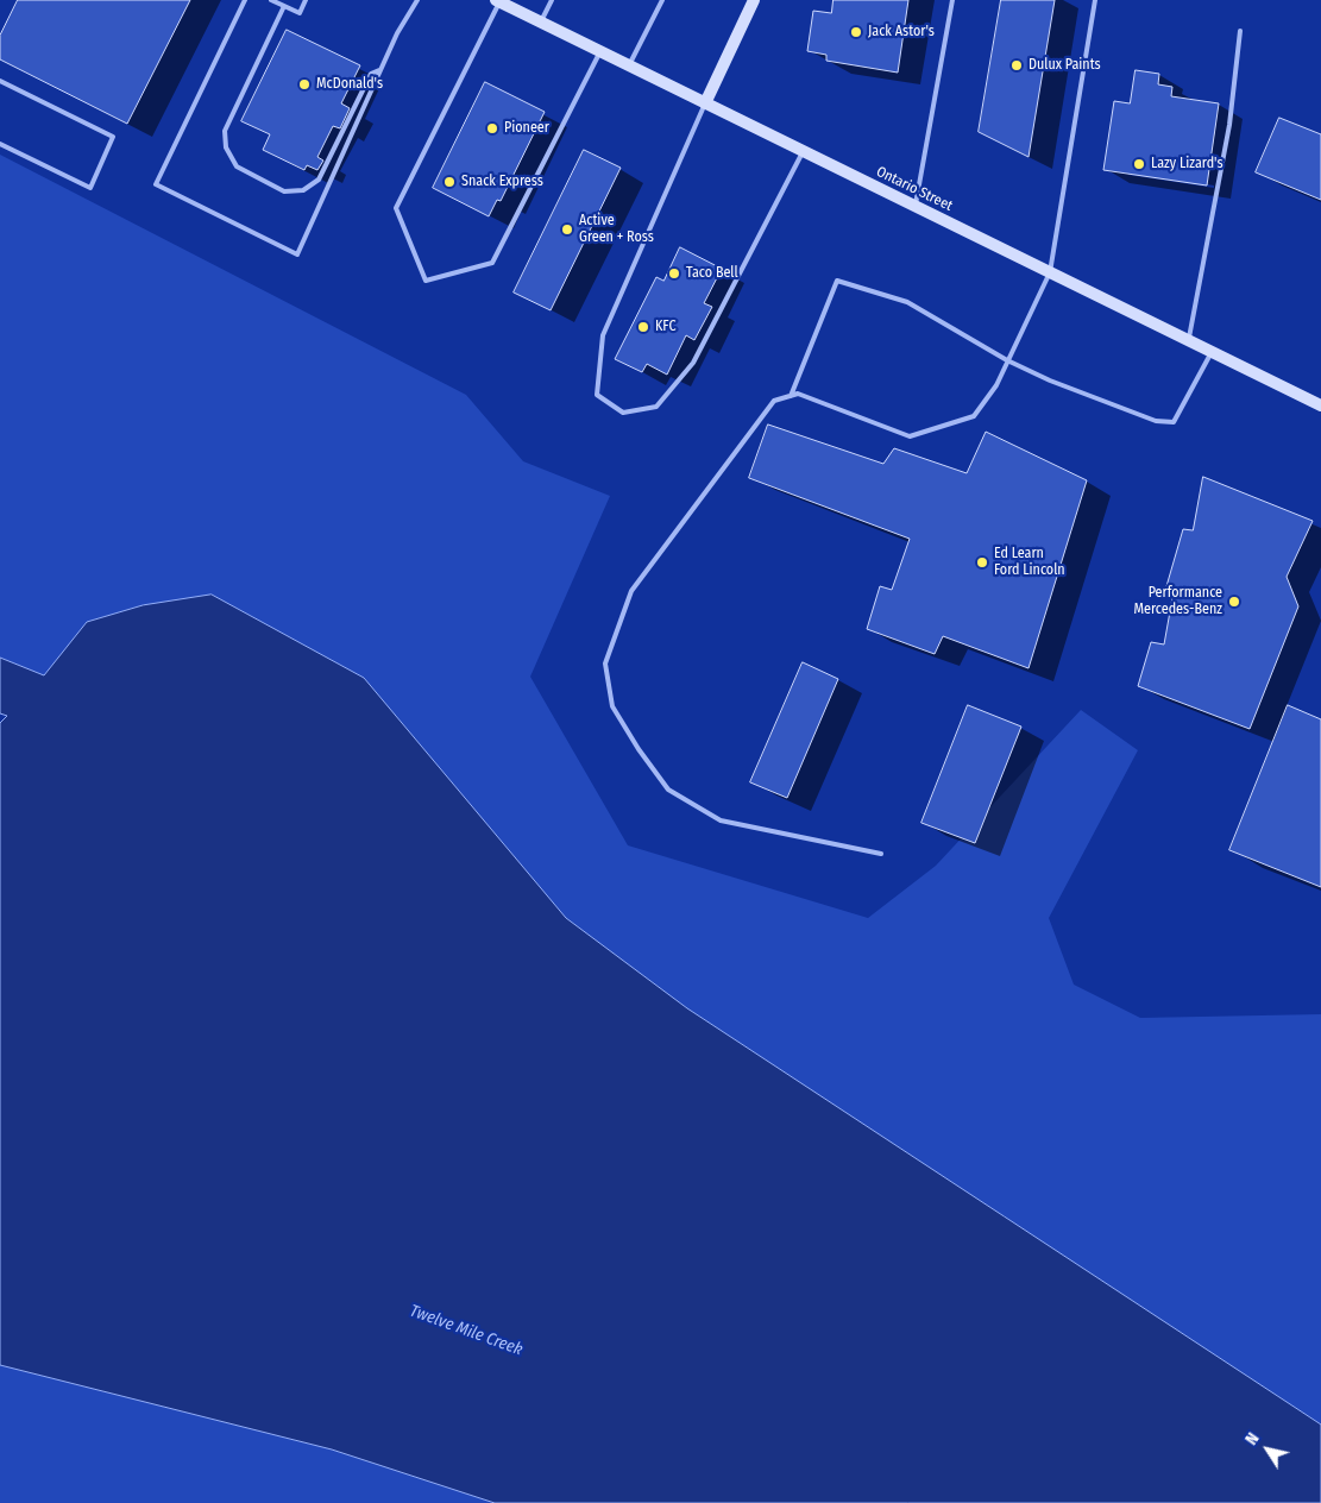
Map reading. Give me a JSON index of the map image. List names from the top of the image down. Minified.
{"streets":{"main road":["Ontario Street"]},"water":["Twelve Mile Creek"],"places":["Jack Astor's","Dulux Paints","McDonald's","Pioneer","Lazy Lizard's","Snack Express","Active Green + Ross","Taco Bell","KFC","Ed Learn Ford Lincoln","Performance Mercedes-Benz"],"north":"top left"}
